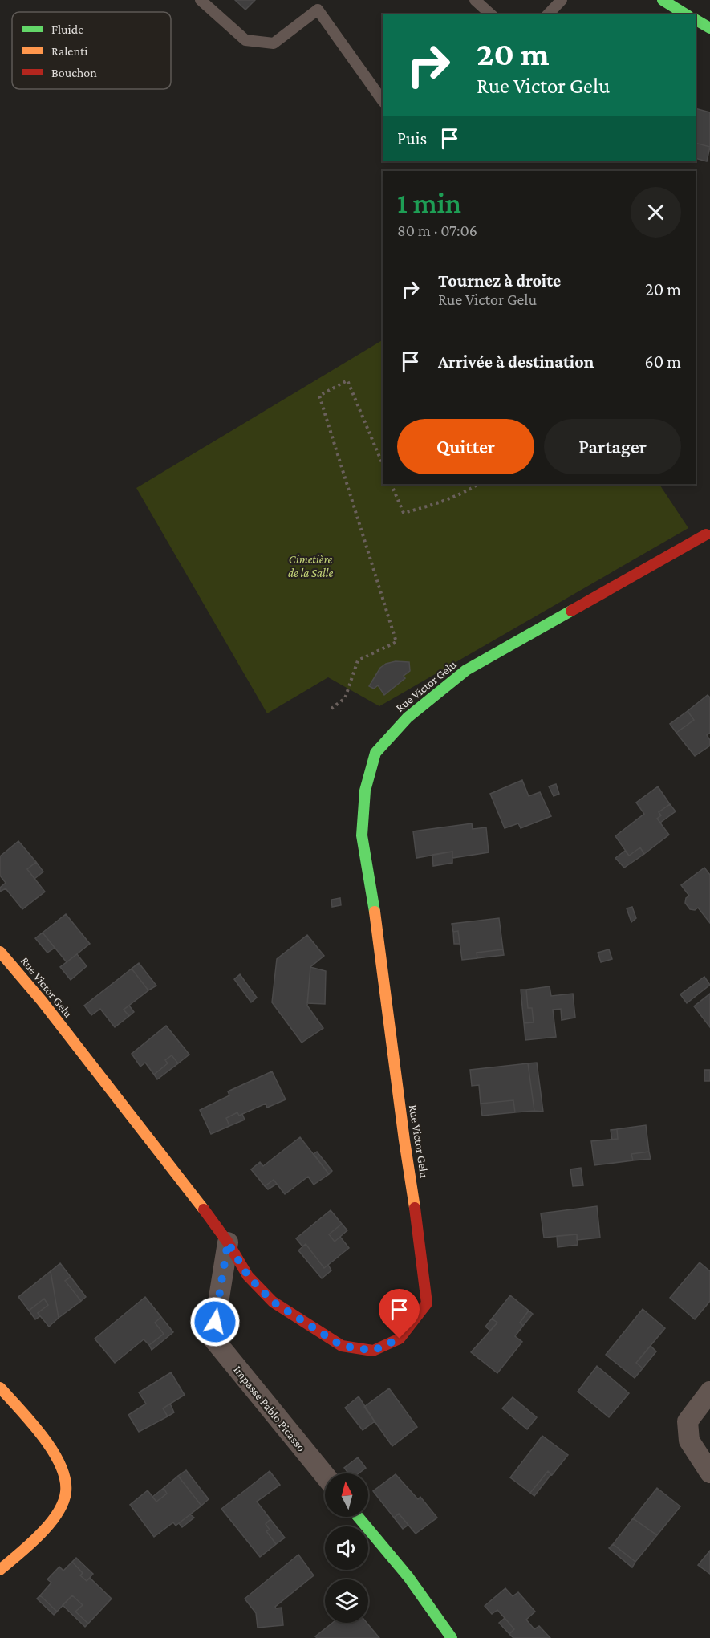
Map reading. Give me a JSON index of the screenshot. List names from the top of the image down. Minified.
{"streets":{"street":["Rue Victor Gelu","Impasse Pablo Picasso"]},"crossings":[["Rue Victor Gelu","Impasse Pablo Picasso"]],"parks":["Cimetière de la Salle"],"legend":["Fluide","Ralenti","Bouchon"],"north":"top","page":{"turn":["20 m","Rue Victor Gelu"],"then":"Puis","heading":["1 min","80 m · 07:06"],"list":[{"name":"Tournez à droite","note":"Rue Victor Gelu","value":"20 m"},{"name":"Arrivée à destination","value":"60 m"}],"buttons":["Quitter","Partager"]}}
